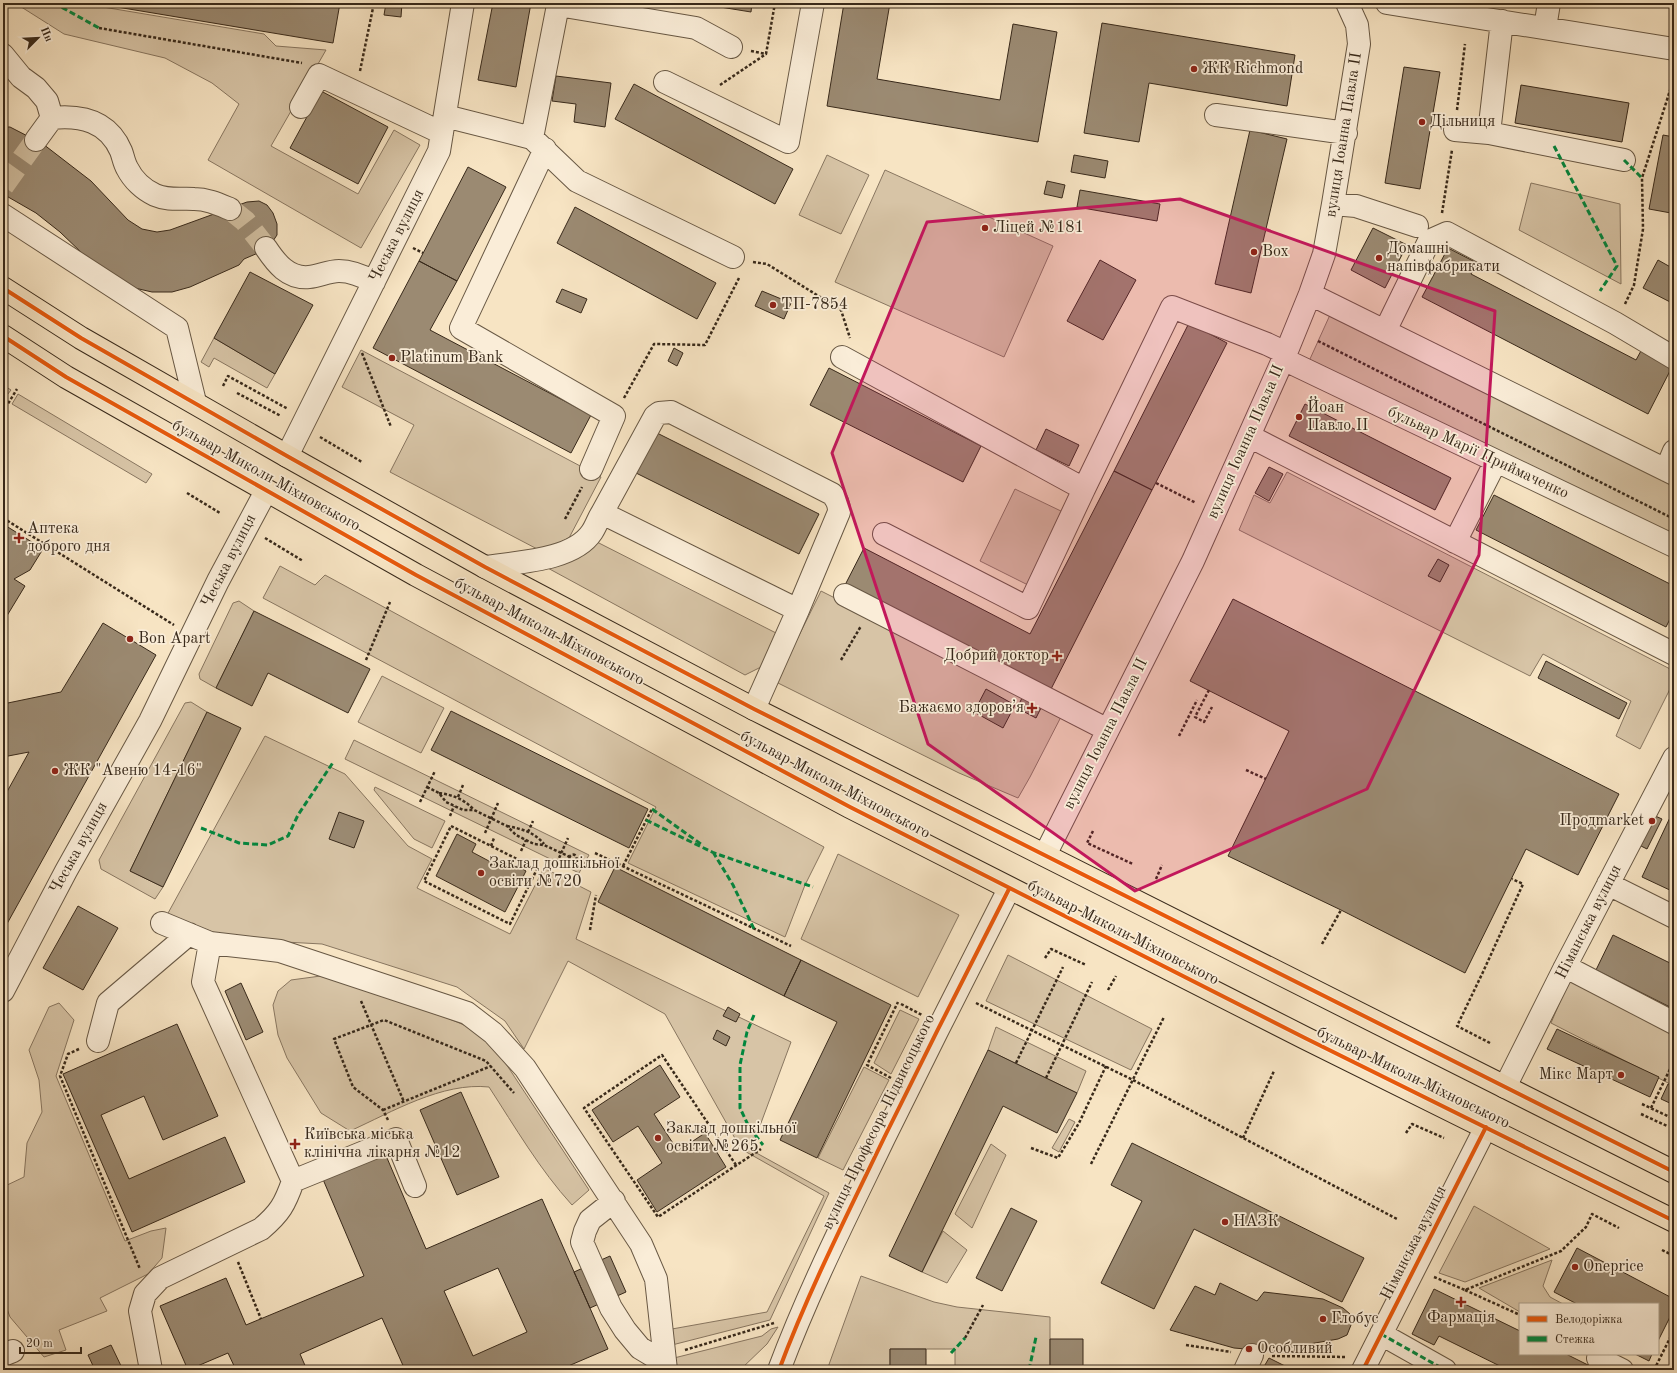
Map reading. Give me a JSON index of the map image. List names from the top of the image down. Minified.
{"streets":{"highway":["бульвар Миколи Міхновського"],"street":["вулиця Іоанна Павла II","Чеська вулиця","бульвар Марії Приймаченко","Німанська вулиця","вулиця Професора Підвисоцького"]},"crossings":[["вулиця Іоанна Павла II","бульвар Марії Приймаченко"],["вулиця Іоанна Павла II","бульвар Миколи Міхновського"],["Чеська вулиця","бульвар Миколи Міхновського"],["бульвар Миколи Міхновського","Німанська вулиця"],["бульвар Миколи Міхновського","вулиця Професора Підвисоцького"]],"places":{"other":["ЖК Richmond","Дільниця","Ліцей №181","Box","Домашні напівфабрикати","ТП-7854","Platinum Bank","Йоан Павло II","Bon Apart","ЖК \"Авеню 14-16\"","Продmarket","Заклад дошкільної освіти №720","Мікс Март","Заклад дошкільної освіти №265","НАЗК","Oneprice","Глобус","Особливий"],"health":["Аптека доброго дня","Добрий доктор","Бажаємо здоровʼя","Київська міська клінічна лікарня №12","Фармація"]},"legend":["Велодоріжка","Стежка"],"scale_bar":"20 m","north":"top right"}
